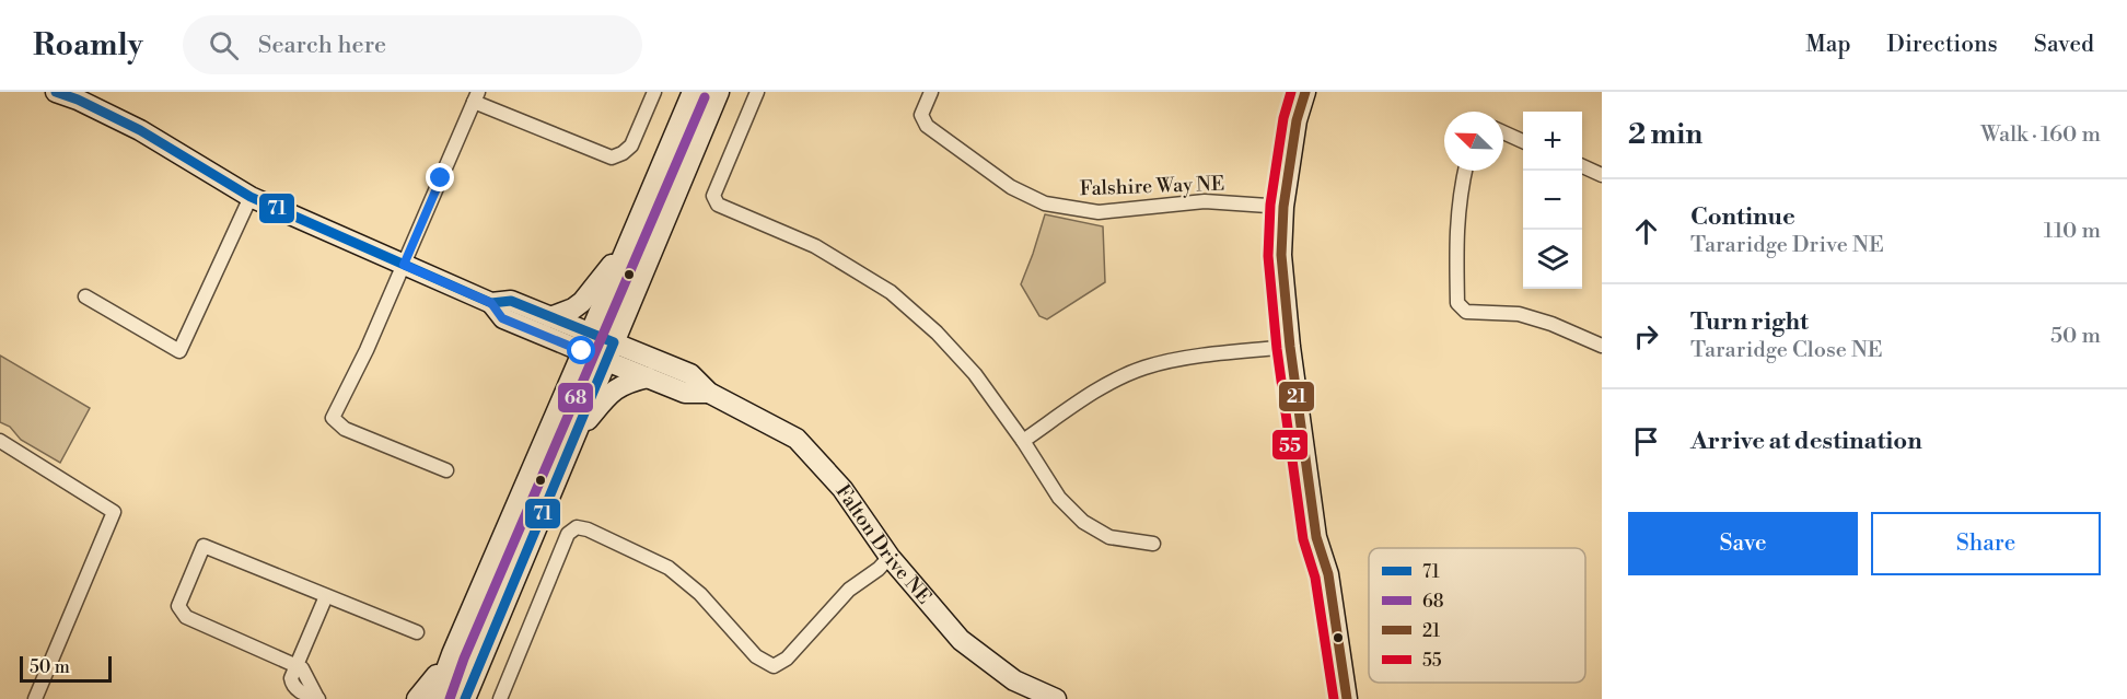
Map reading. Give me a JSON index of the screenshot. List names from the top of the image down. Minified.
{"streets":{"street":["Falshire Way NE","Falton Drive NE"]},"lines":["transit line 71","transit line 21","transit line 55","transit line 68"],"legend":["71","68","21","55"],"scale_bar":"50 m","north":"top left","page":{"header":"Roamly","search":"Search here","nav":["Map","Directions","Saved"],"heading":["2 min","Walk · 160 m"],"map_buttons":["+","−"],"list":[["Continue","Tararidge Drive NE","110 m"],["Turn right","Tararidge Close NE","50 m"],"Arrive at destination"],"buttons":["Save","Share"],"scale":"50 m"}}
